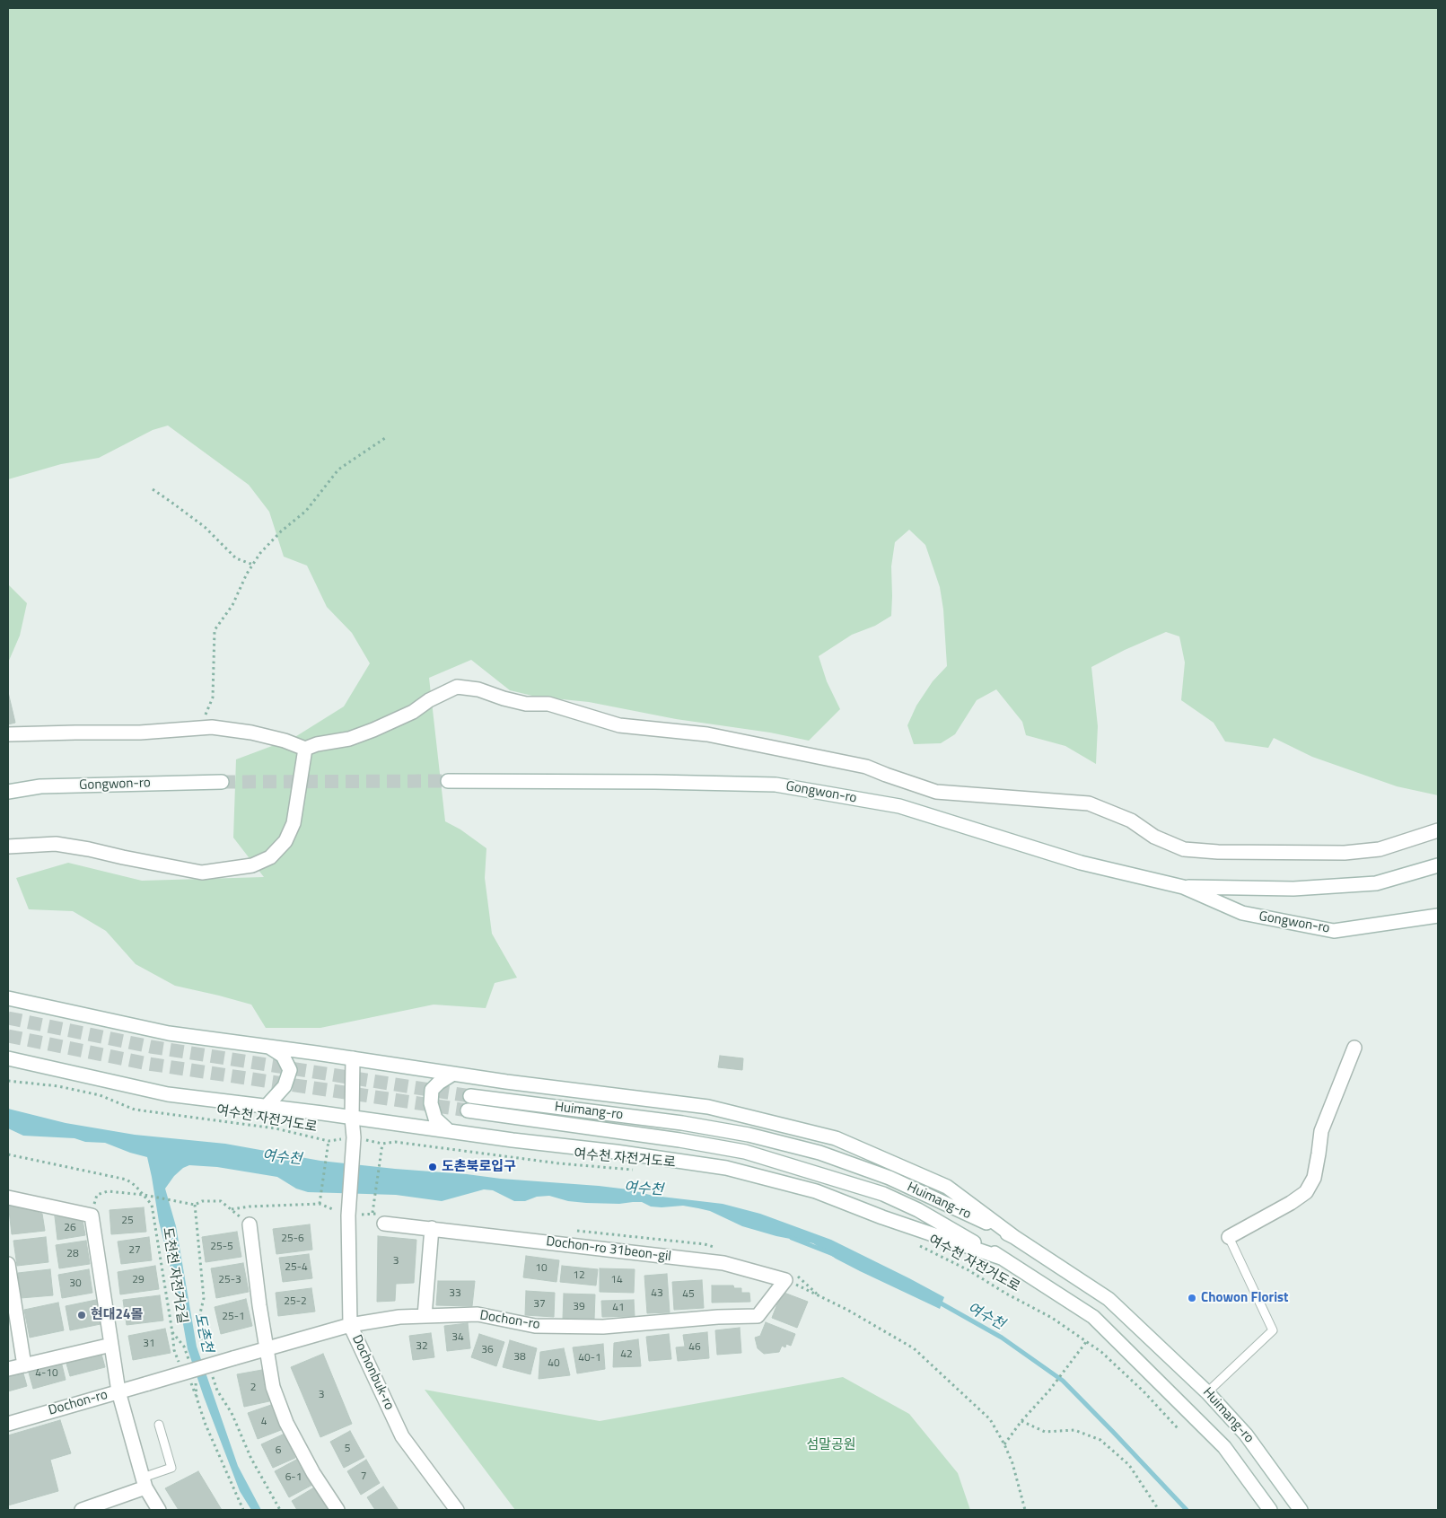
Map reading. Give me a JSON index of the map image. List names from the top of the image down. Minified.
{"streets":{"main road":["Gongwon-ro","Huimang-ro","Dochon-ro 31beon-gil","Dochon-ro","Dochonbuk-ro"],"path":["여수천 자전거도로","도천천 자전거2길"]},"crossings":[["여수천 자전거도로","Dochonbuk-ro"],["Dochon-ro 31beon-gil","Dochon-ro"],["도천천 자전거2길","Dochon-ro"],["Dochon-ro","Dochonbuk-ro"]],"water":["여수천","도촌천"],"parks":["섬말공원"],"places":["도촌북로입구","Chowon Florist","현대24몰"],"house_numbers":["25","26","25-6","25-5","27","28","3","25-4","10","12","29","25-3","14","30","33","43","45","25-2","37","39","41","25-1","34","31","32","46","36","42","38","40-1","40","4-10","2","3","4","5","6","7","6-1"]}
